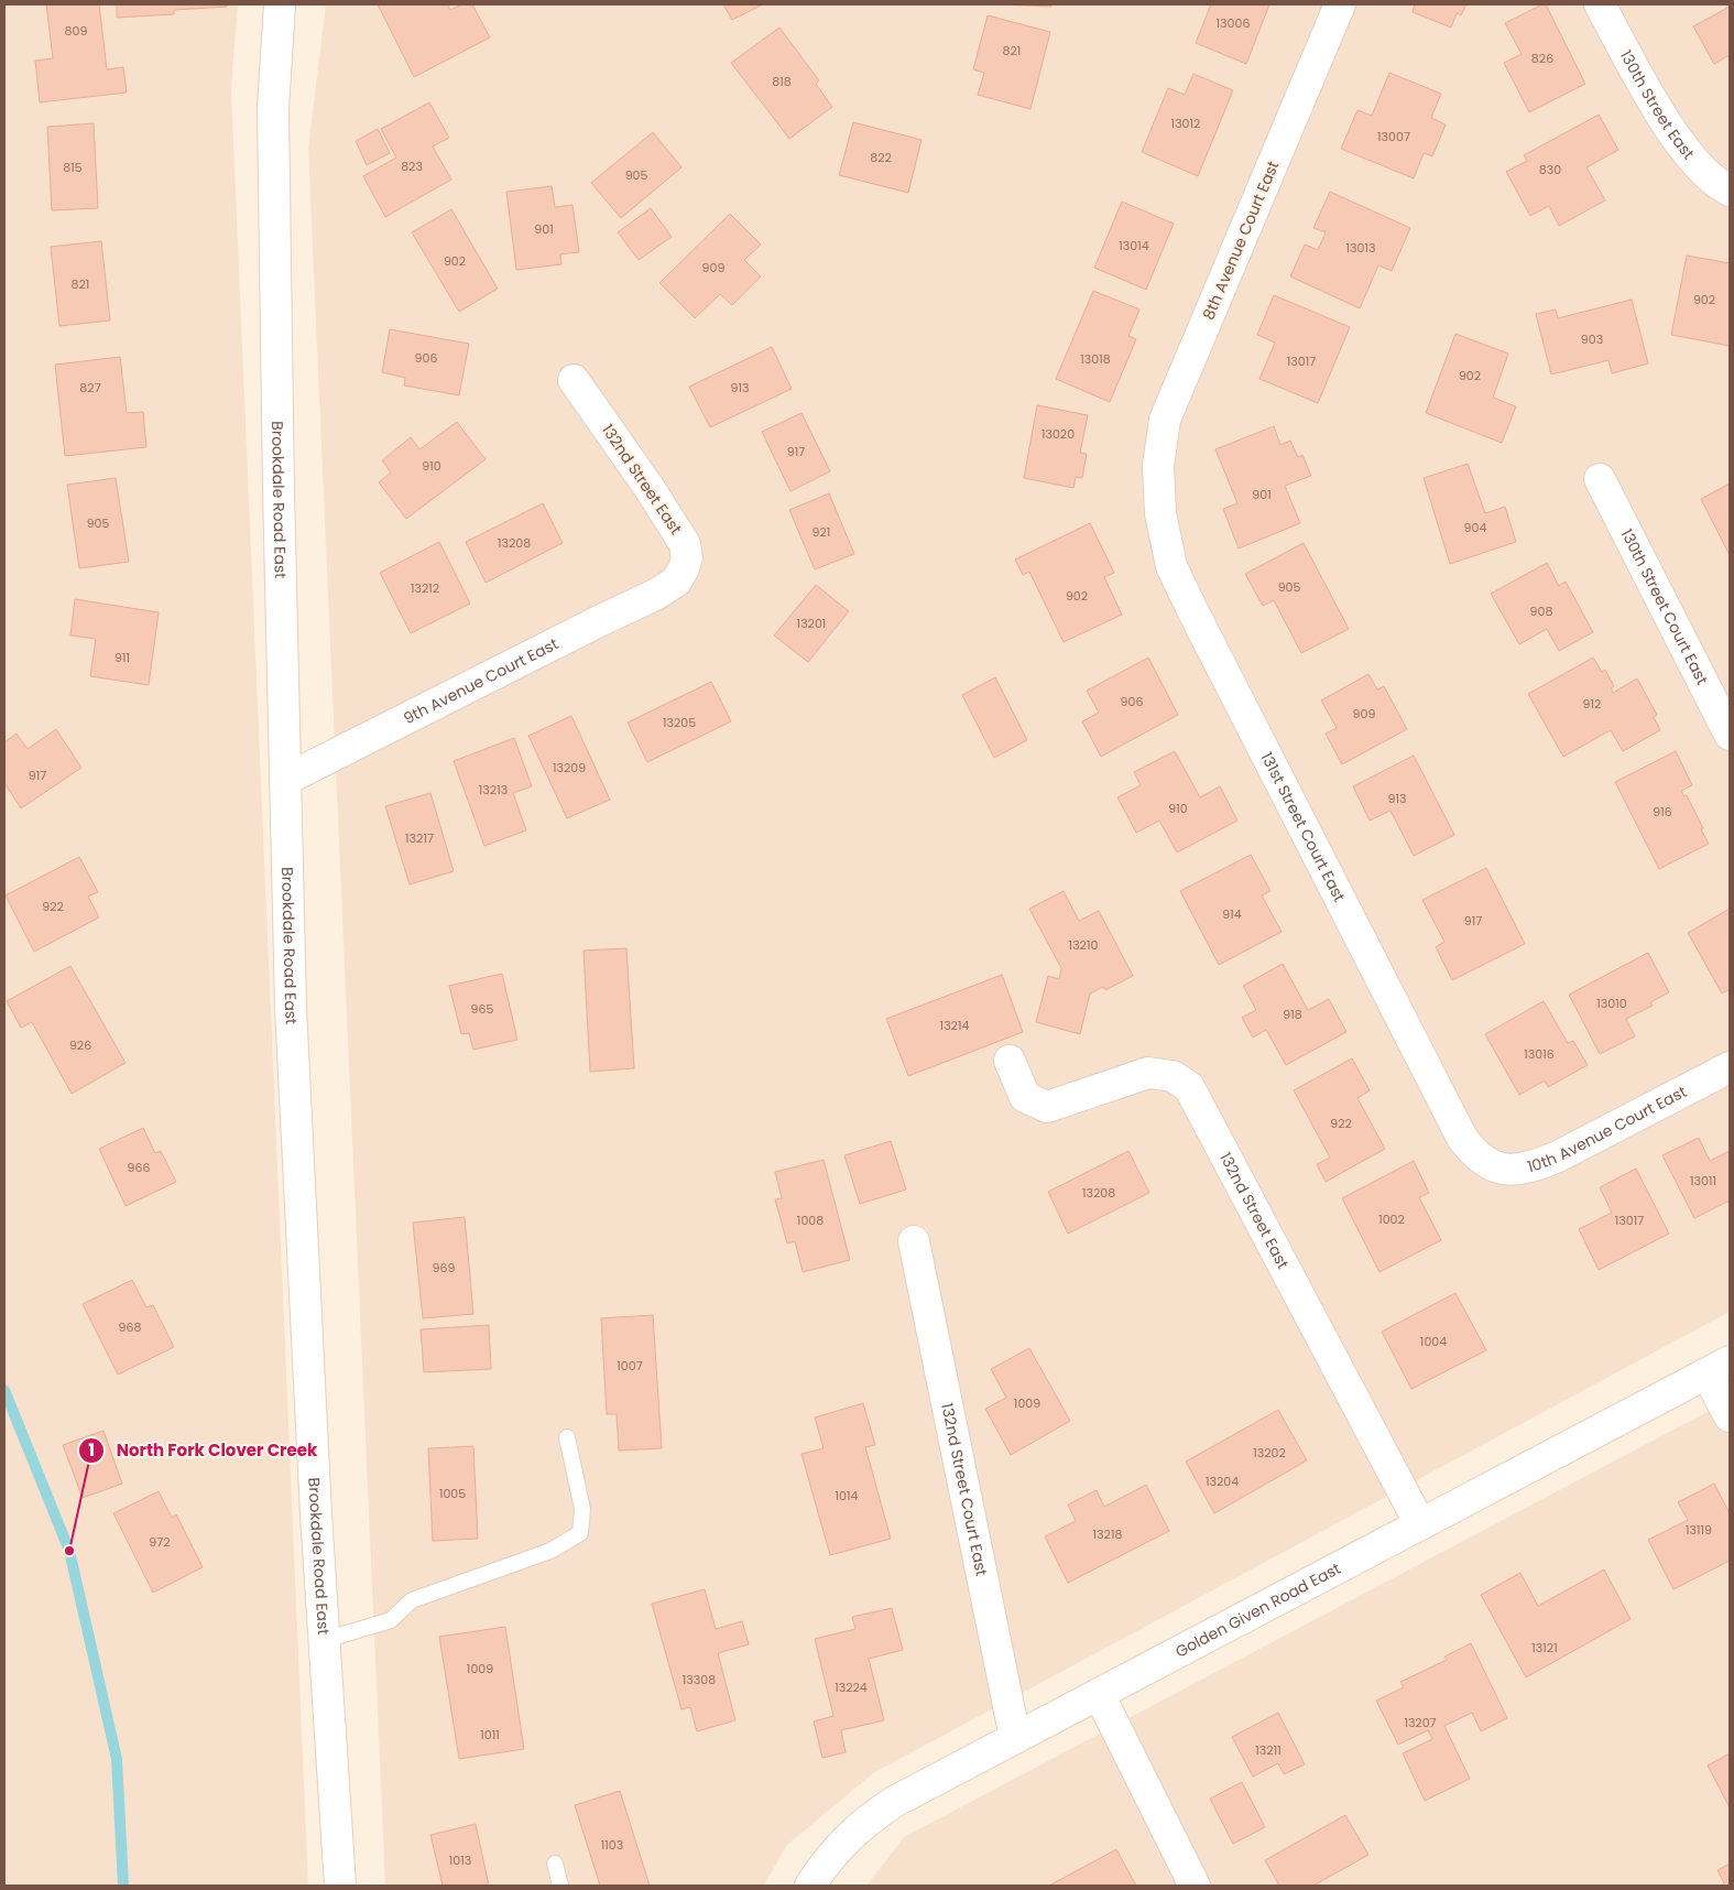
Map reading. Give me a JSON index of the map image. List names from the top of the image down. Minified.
{"streets":{"street":["130th Street East","8th Avenue Court East","132nd Street East","Brookdale Road East","130th Street Court East","9th Avenue Court East","131st Street Court East","10th Avenue Court East","132nd Street Court East","Golden Given Road East"]},"crossings":[["8th Avenue Court East","131st Street Court East"],["132nd Street East","9th Avenue Court East"],["132nd Street East","Golden Given Road East"],["Brookdale Road East","9th Avenue Court East"],["131st Street Court East","10th Avenue Court East"],["132nd Street Court East","Golden Given Road East"]],"places":["North Fork Clover Creek"],"house_numbers":["13006","809","821","826","818","13012","13007","822","823","815","830","905","901","13014","13013","902","909","821","902","903","906","13018","13017","902","827","913","13020","917","910","901","905","904","921","13208","905","13212","902","908","13201","911","906","912","909","13205","13209","917","13213","913","910","916","13217","922","914","917","13210","13010","965","918","13214","926","13016","922","966","13011","13208","1002","1008","13017","969","968","1004","1007","1009","13202","13204","1005","1014","13119","13218","972","13121","1009","13308","13224","13207","1011","13211","1103","1013"]}
